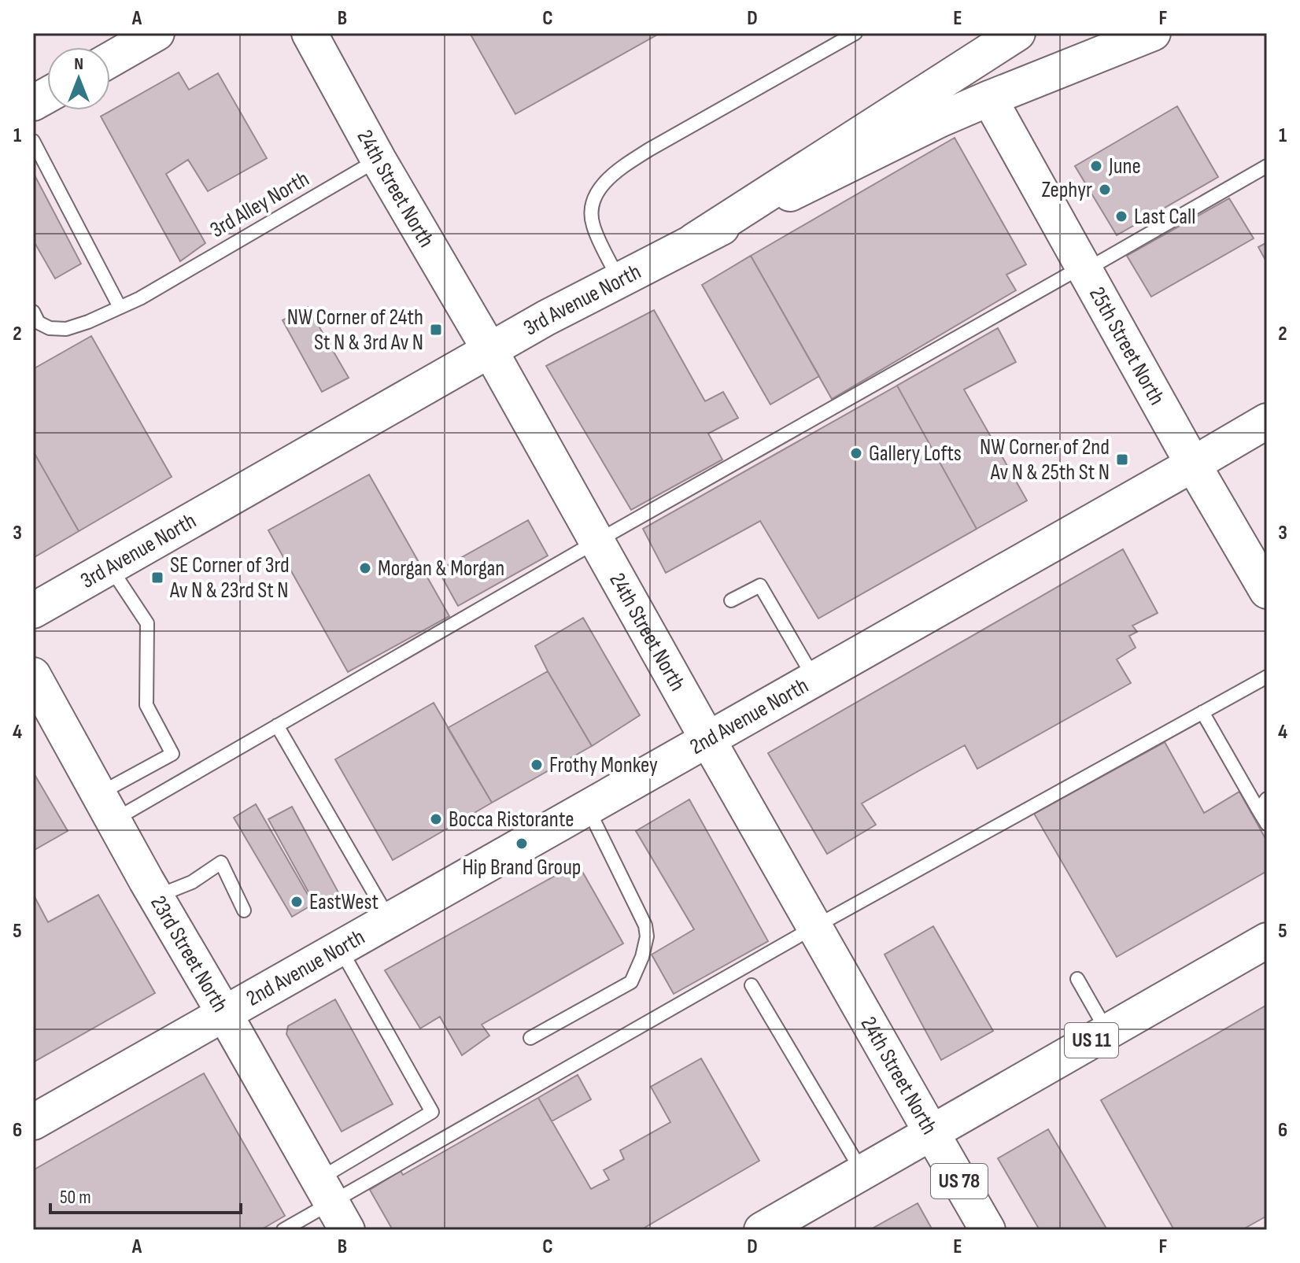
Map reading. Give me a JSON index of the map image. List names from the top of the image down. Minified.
{"streets":{"main road":["24th Street North","3rd Avenue North","25th Street North","2nd Avenue North","23rd Street North","US 11","US 78"],"lane":["3rd Alley North"]},"crossings":[["24th Street North","3rd Alley North"],["24th Street North","3rd Avenue North"],["24th Street North","2nd Avenue North"],["24th Street North","US 11"],["3rd Avenue North","25th Street North"],["25th Street North","2nd Avenue North"],["2nd Avenue North","23rd Street North"]],"places":{"other":["June","Zephyr","Last Call","Gallery Lofts","Morgan & Morgan","Frothy Monkey","Bocca Ristorante","Hip Brand Group","EastWest"],"transit":["NW Corner of 24th St N & 3rd Av N","NW Corner of 2nd Av N & 25th St N","SE Corner of 3rd Av N & 23rd St N"]},"scale_bar":"50 m","north":"top","grid":{"columns":["A","B","C","D","E","F"],"rows":["1","2","3","4","5","6"]}}
